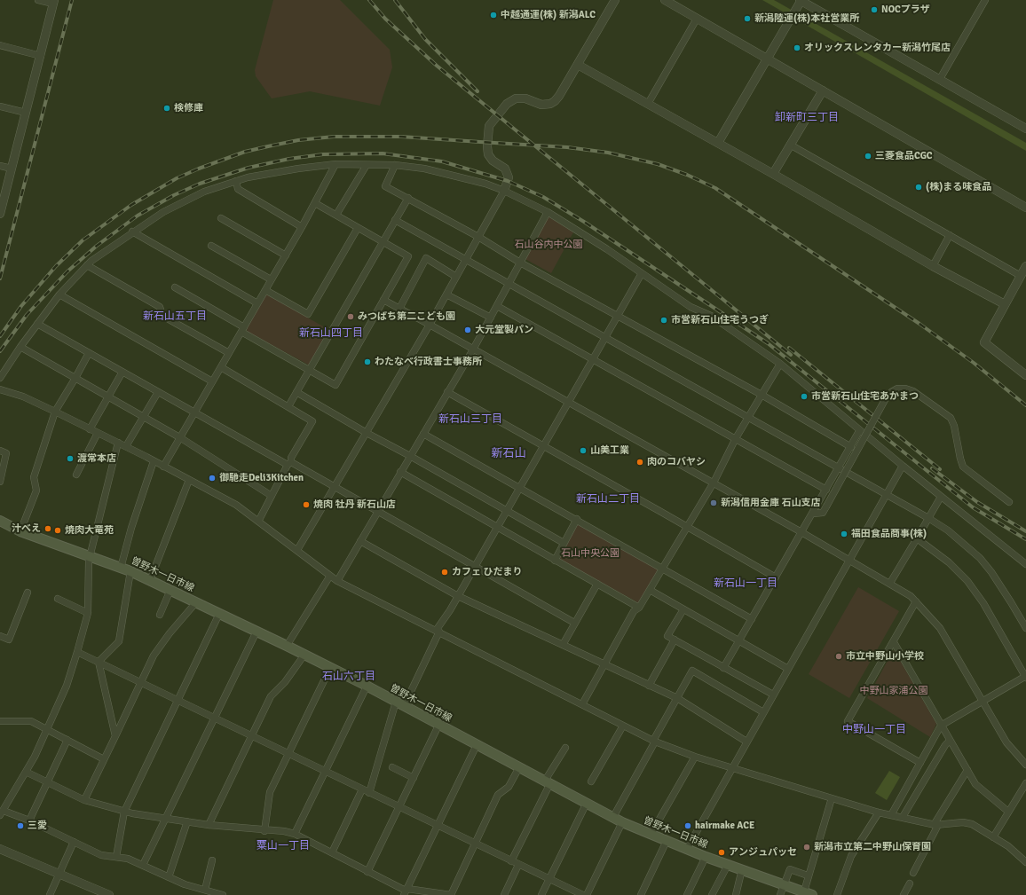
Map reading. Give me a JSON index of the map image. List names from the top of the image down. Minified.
{"streets":{"main road":["曽野木一日市線"]},"districts":["卸新町三丁目","新石山五丁目","新石山四丁目","新石山三丁目","新石山","新石山二丁目","新石山一丁目","石山六丁目","中野山一丁目","粟山一丁目"],"parks":["石山谷内中公園","石山中央公園","中野山家浦公園"],"places":["NOCプラザ","中越通運(株) 新潟ALC","新潟陸運(株)本社営業所","オリックスレンタカー新潟竹尾店","検修庫","三菱食品CGC","(株)まる味食品","みつばち第二こども園","市営新石山住宅うつぎ","大元堂製パン","わたなべ行政書士事務所","市営新石山住宅あかまつ","山美工業","渡常本店","肉のコバヤシ","御馳走Deli3Kitchen","新潟信用金庫 石山支店","焼肉 牡丹 新石山店","汁べえ","焼肉大竜苑","福田食品商事(株)","カフェ ひだまり","市立中野山小学校","三愛","hairmake ACE","新潟市立第二中野山保育園","アンジュパッセ"]}
